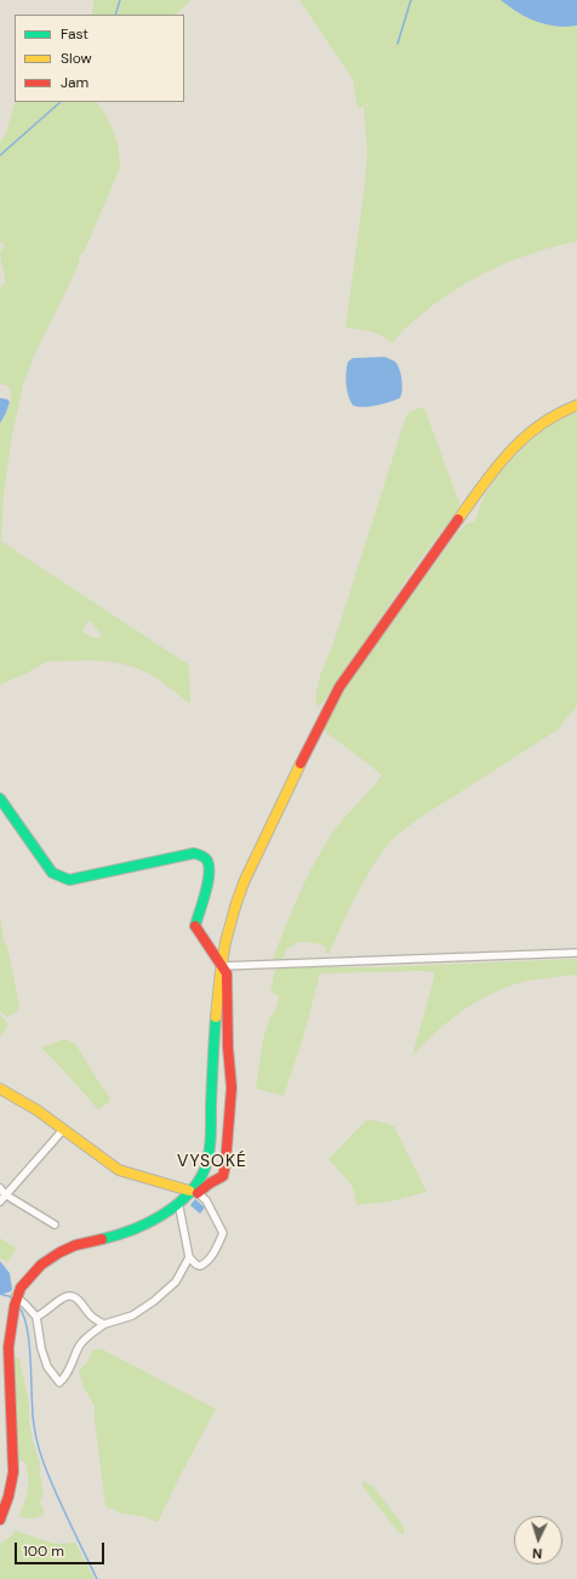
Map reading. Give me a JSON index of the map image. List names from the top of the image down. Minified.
{"districts":["VYSOKÉ"],"legend":["Fast","Slow","Jam"],"scale_bar":"100 m","north":"bottom"}
